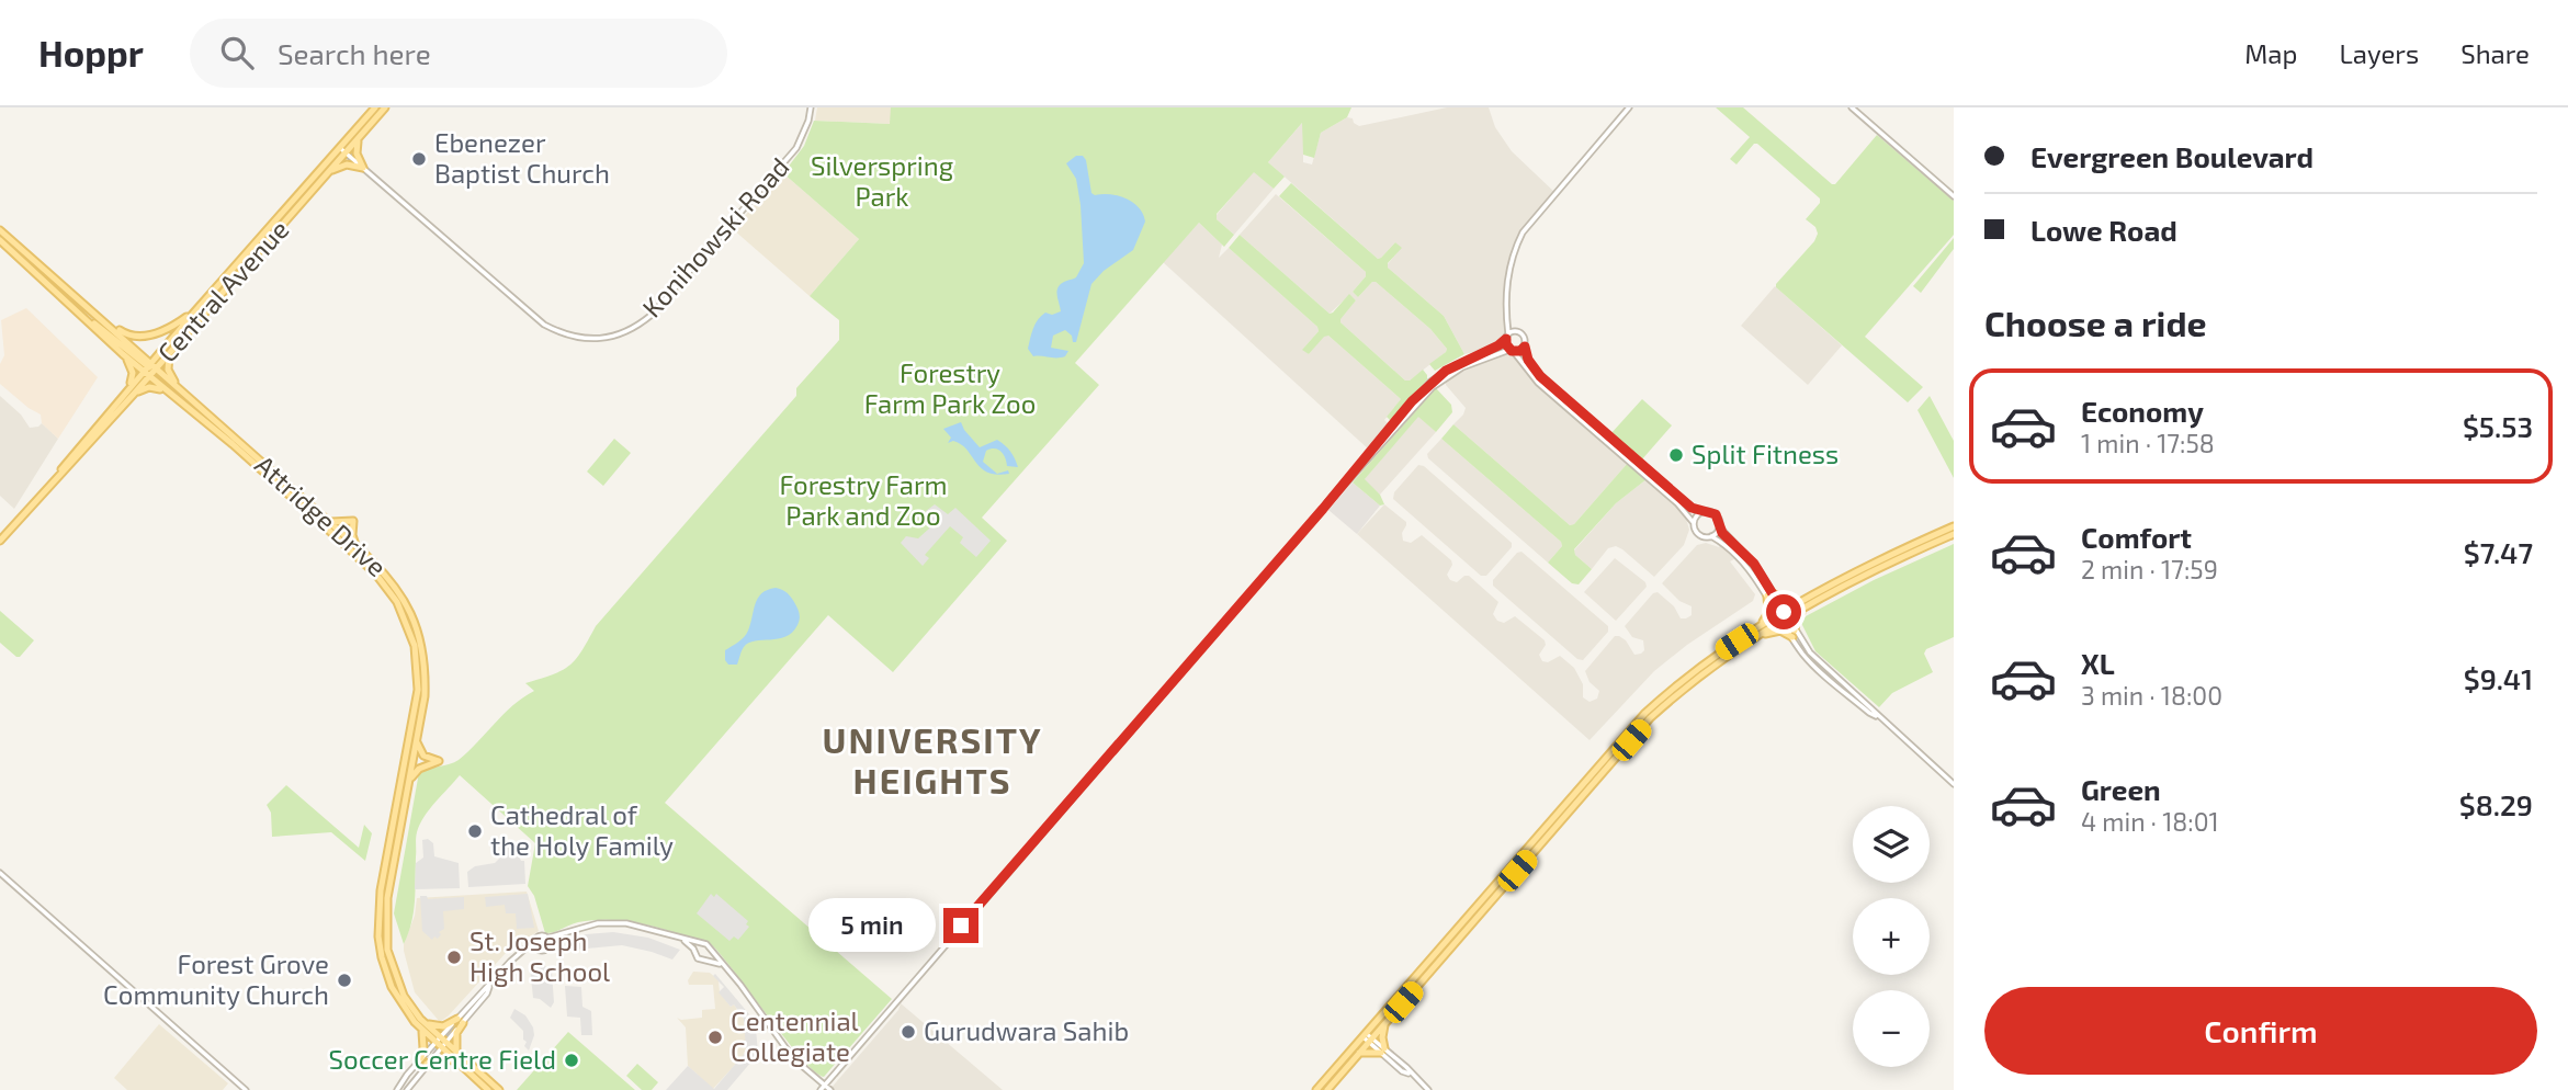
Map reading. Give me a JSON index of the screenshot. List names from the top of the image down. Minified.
{"streets":{"main road":["Central Avenue","Attridge Drive"],"street":["Konihowski Road"]},"crossings":[["Konihowski Road","Central Avenue"],["Central Avenue","Attridge Drive"]],"districts":["UNIVERSITY HEIGHTS"],"parks":["Silverspring Park","Forestry Farm Park Zoo","Forestry Farm Park and Zoo"],"places":["Ebenezer Baptist Church","Split Fitness","Cathedral of the Holy Family","St. Joseph High School","Forest Grove Community Church","Gurudwara Sahib","Centennial Collegiate","Soccer Centre Field"],"page":{"header":"Hoppr","search":"Search here","nav":["Map","Layers","Share"],"banner":["Evergreen Boulevard","Lowe Road"],"heading":"Choose a ride","list":[{"name":"Economy","note":"1 min · 17:58","value":"$5.53"},{"name":"Comfort","note":"2 min · 17:59","value":"$7.47"},{"name":"XL","note":"3 min · 18:00","value":"$9.41"},{"name":"Green","note":"4 min · 18:01","value":"$8.29"}],"map_buttons":["+","−"],"bubble":"5 min","buttons":"Confirm"}}
